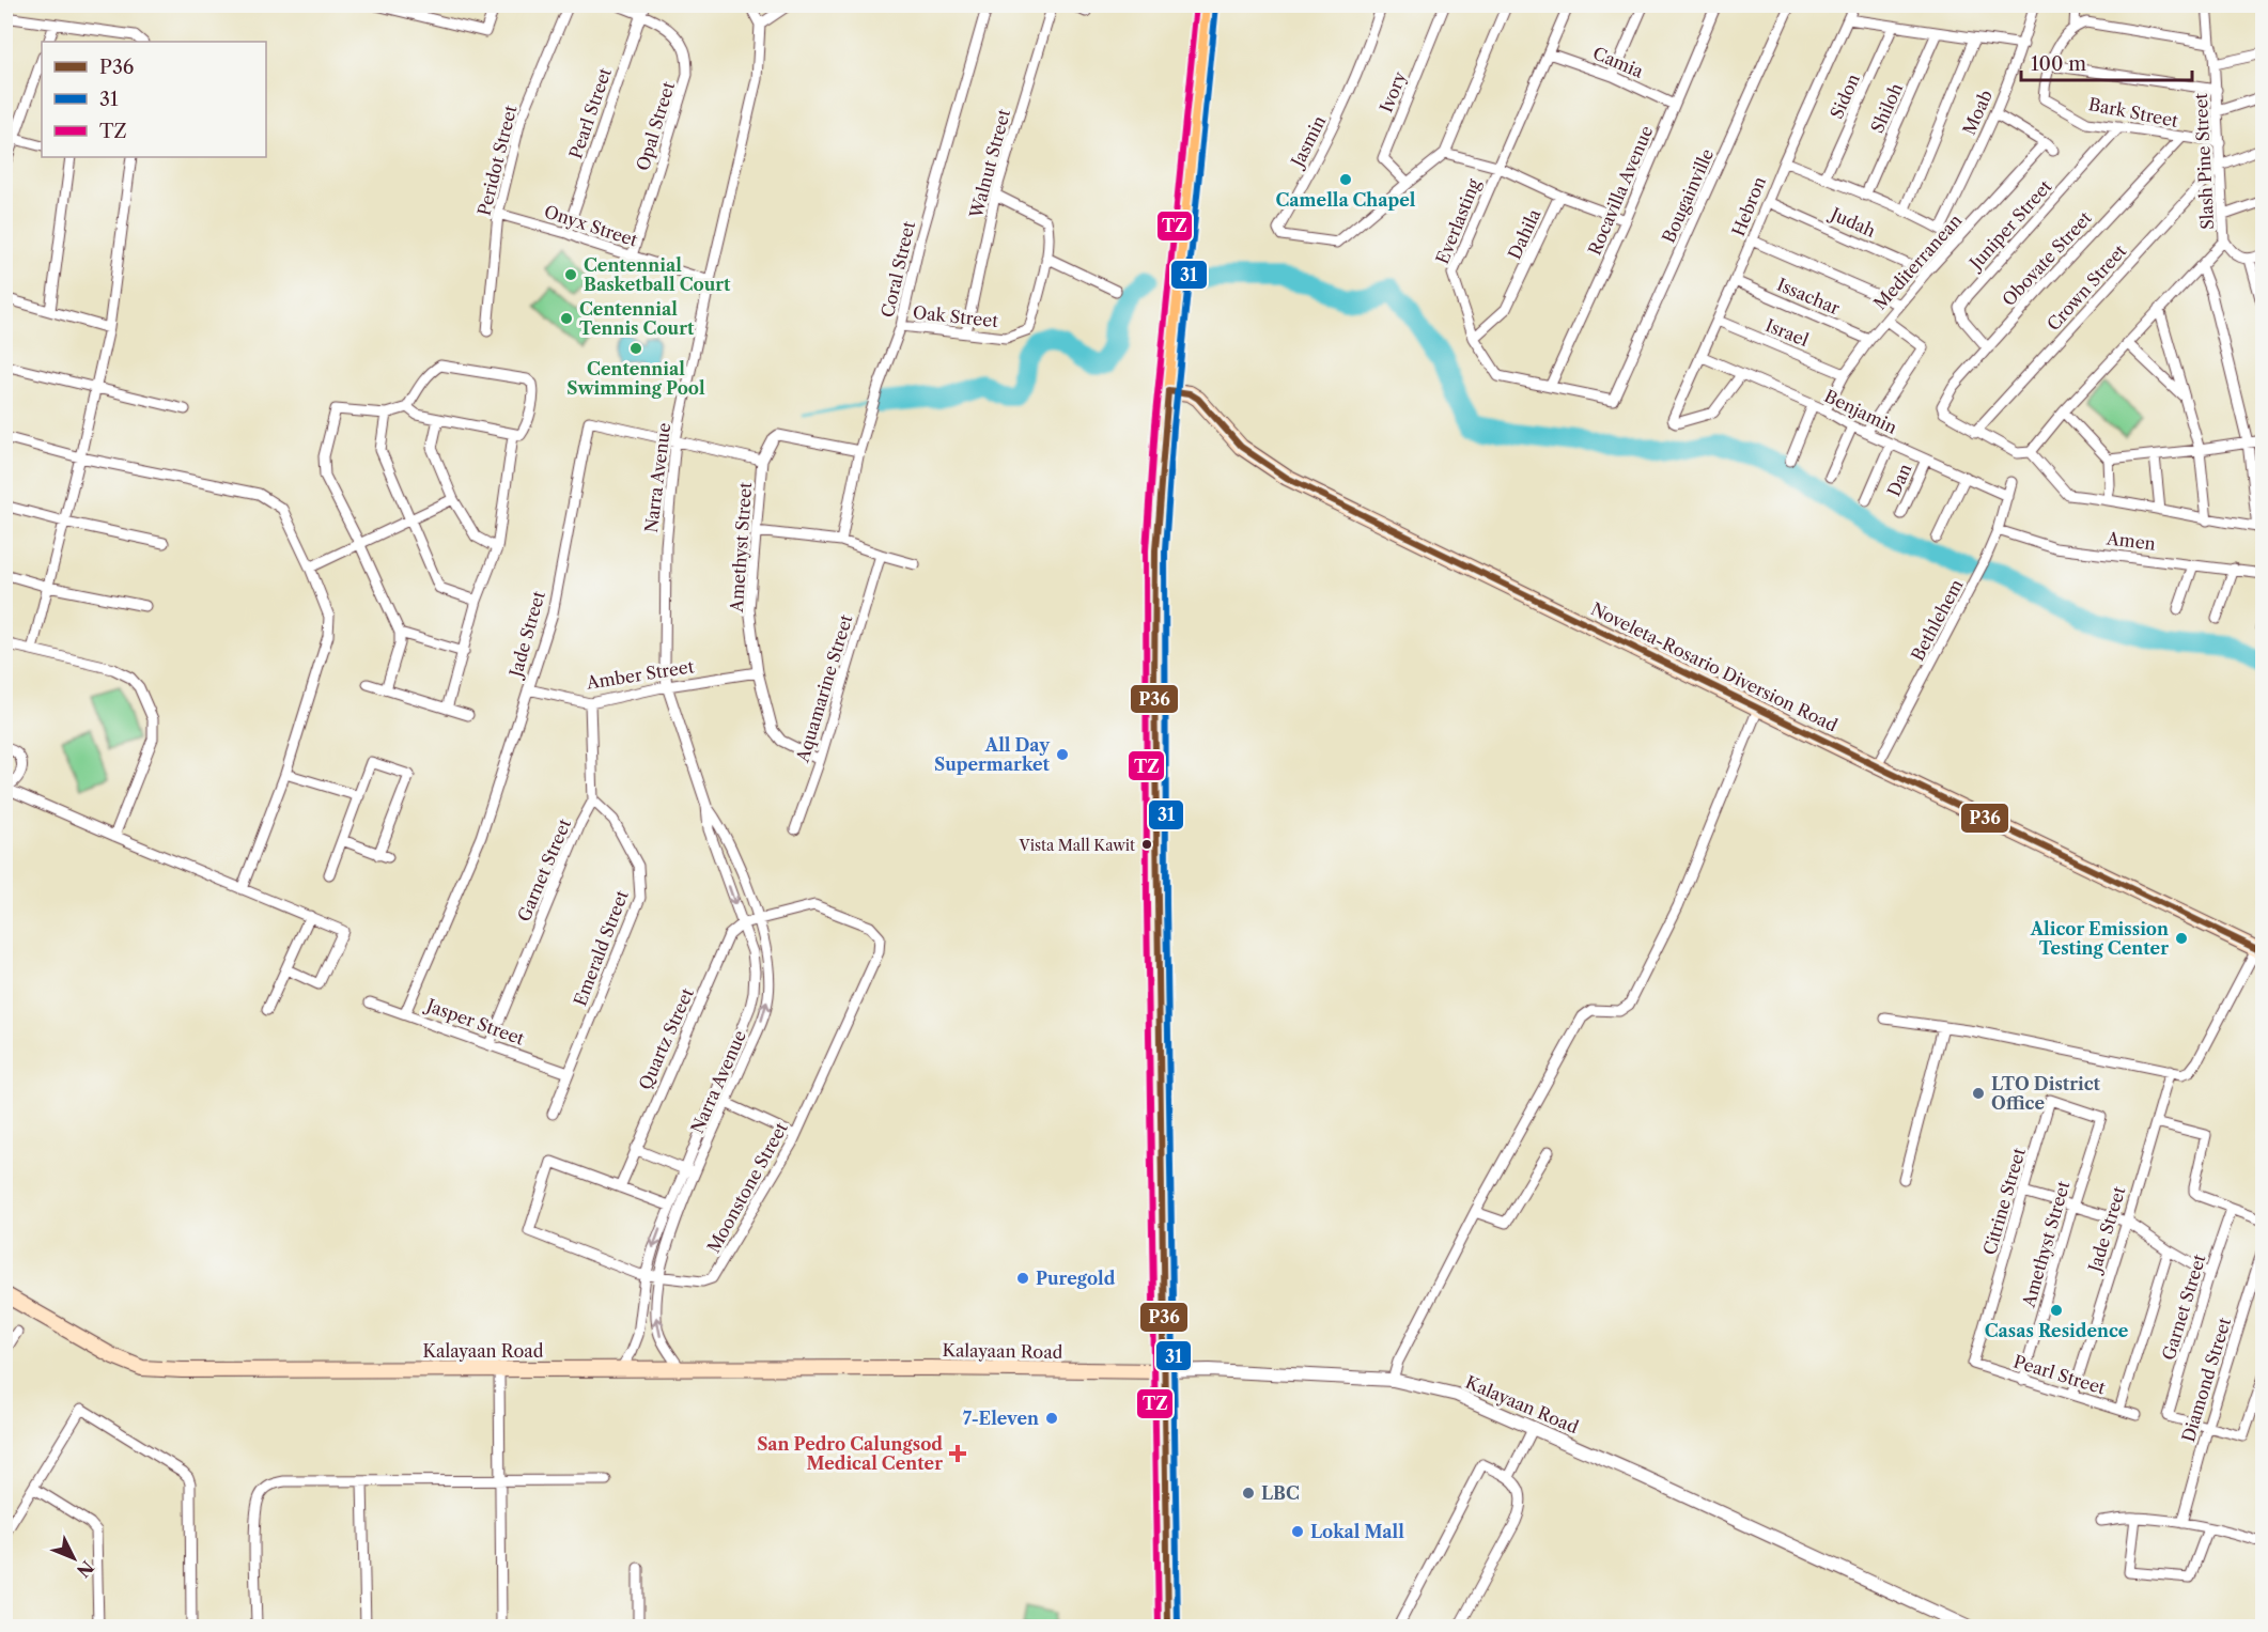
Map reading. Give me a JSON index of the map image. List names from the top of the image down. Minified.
{"streets":{"main road":["Noveleta-Rosario Diversion Road","Kalayaan Road"],"street":["Camia","Ivory","Sidon","Shiloh","Moab","Bark Street","Pearl Street","Opal Street","Jasmin","Peridot Street","Slash Pine Street","Walnut Street","Rocavilla Avenue","Bougainville","Hebron","Everlasting","Judah","Juniper Street","Onyx Street","Dahila","Obovate Street","Mediterranean","Coral Street","Crown Street","Issachar","Oak Street","Israel","Benjamin","Narra Avenue","Dan","Amen","Amethyst Street","Bethlehem","Jade Street","Amber Street","Aquamarine Street","Garnet Street","Emerald Street","Jasper Street","Quartz Street","Moonstone Street","Citrine Street","Diamond Street"]},"crossings":[["Camia","Rocavilla Avenue"],["Camia","Everlasting"],["Ivory","Jasmin"],["Bark Street","Slash Pine Street"],["Bark Street","Juniper Street"],["Bark Street","Obovate Street"],["Pearl Street","Opal Street"],["Pearl Street","Onyx Street"],["Pearl Street","Amethyst Street"],["Pearl Street","Jade Street"],["Pearl Street","Citrine Street"],["Opal Street","Onyx Street"],["Peridot Street","Onyx Street"],["Slash Pine Street","Crown Street"],["Walnut Street","Oak Street"],["Rocavilla Avenue","Everlasting"],["Bougainville","Everlasting"],["Hebron","Judah"],["Hebron","Issachar"],["Hebron","Israel"],["Hebron","Benjamin"],["Everlasting","Dahila"],["Judah","Mediterranean"],["Juniper Street","Obovate Street"],["Onyx Street","Narra Avenue"],["Obovate Street","Crown Street"],["Mediterranean","Issachar"],["Mediterranean","Israel"],["Mediterranean","Benjamin"],["Coral Street","Oak Street"],["Coral Street","Amethyst Street"],["Benjamin","Dan"],["Benjamin","Bethlehem"],["Narra Avenue","Jade Street"],["Narra Avenue","Amber Street"],["Narra Avenue","Quartz Street"],["Narra Avenue","Moonstone Street"],["Narra Avenue","Kalayaan Road"],["Amen","Bethlehem"],["Amethyst Street","Jade Street"],["Amethyst Street","Amber Street"],["Amethyst Street","Aquamarine Street"],["Amethyst Street","Citrine Street"],["Bethlehem","Noveleta-Rosario Diversion Road"],["Jade Street","Amber Street"],["Jade Street","Jasper Street"],["Amber Street","Garnet Street"],["Garnet Street","Emerald Street"],["Garnet Street","Jasper Street"],["Garnet Street","Diamond Street"],["Emerald Street","Jasper Street"],["Quartz Street","Moonstone Street"]],"places":{"other":["Camella Chapel","Centennial Basketball Court","Centennial Tennis Court","Centennial Swimming Pool","All Day Supermarket","Vista Mall Kawit","Alicor Emission Testing Center","LTO District Office","Puregold","Casas Residence","7-Eleven","LBC","Lokal Mall"],"health":["San Pedro Calungsod Medical Center"]},"lines":["transit line TZ","transit line 31","transit line P36"],"legend":["P36","31","TZ"],"scale_bar":"100 m","north":"bottom right"}
